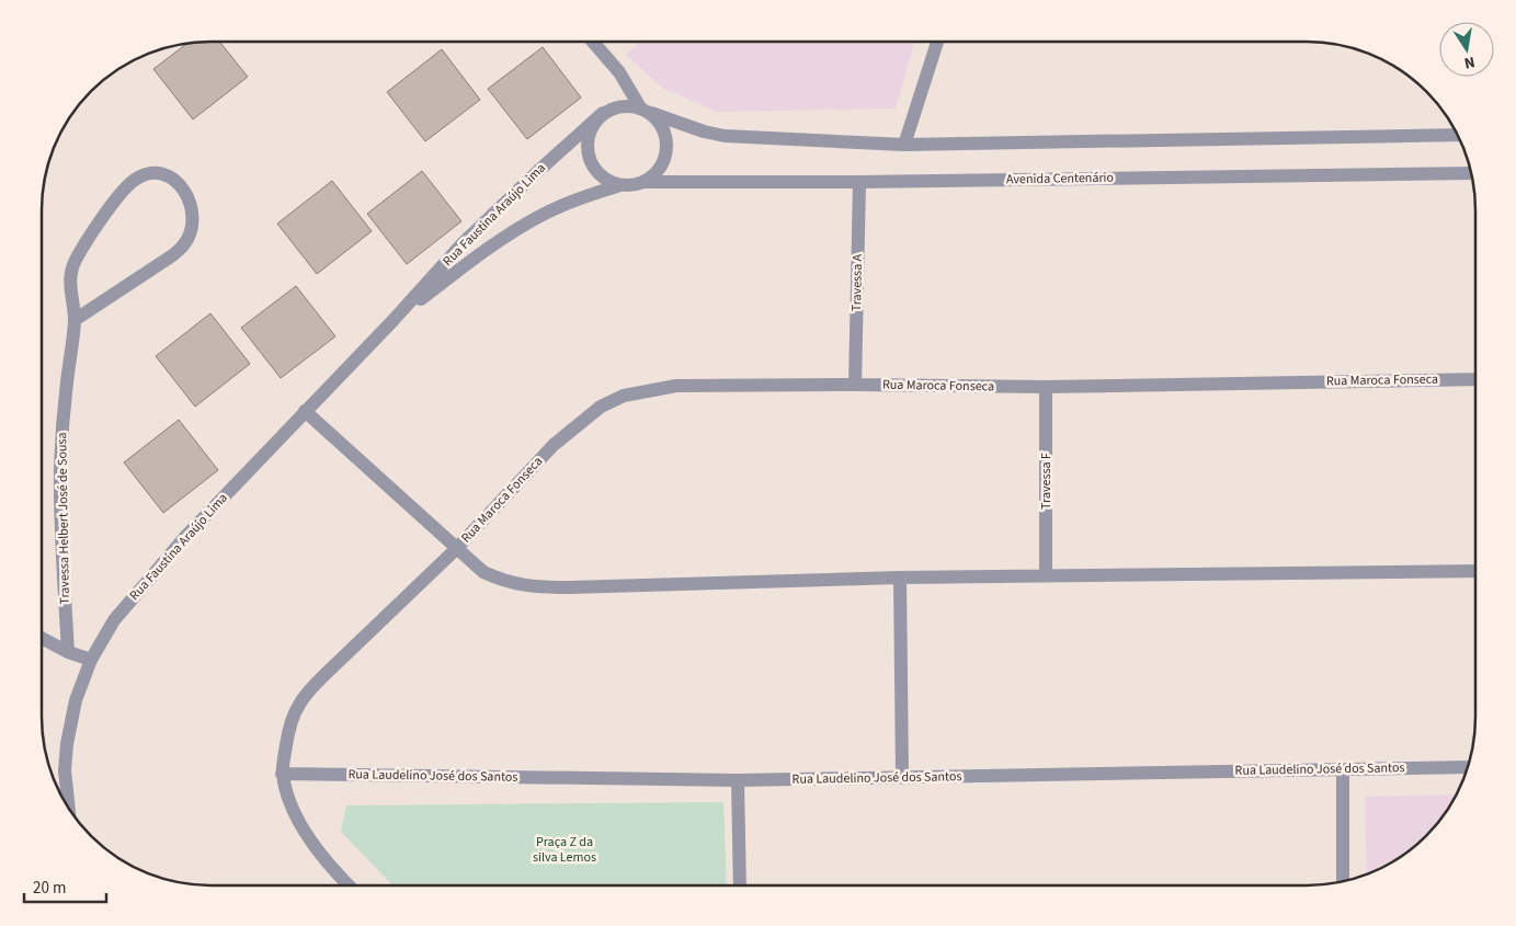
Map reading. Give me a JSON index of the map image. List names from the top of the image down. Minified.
{"streets":{"street":["Avenida Centenário","Rua Faustina Araújo Lima","Travessa A","Rua Maroca Fonseca","Travessa F","Travessa Helbert José de Sousa","Rua Laudelino José dos Santos"]},"crossings":[["Avenida Centenário","Rua Faustina Araújo Lima"],["Avenida Centenário","Travessa A"],["Rua Faustina Araújo Lima","Rua Maroca Fonseca"],["Travessa A","Rua Maroca Fonseca"],["Rua Maroca Fonseca","Travessa F"],["Rua Maroca Fonseca","Rua Laudelino José dos Santos"]],"parks":["Praça Z da silva Lemos"],"scale_bar":"20 m","north":"bottom"}
